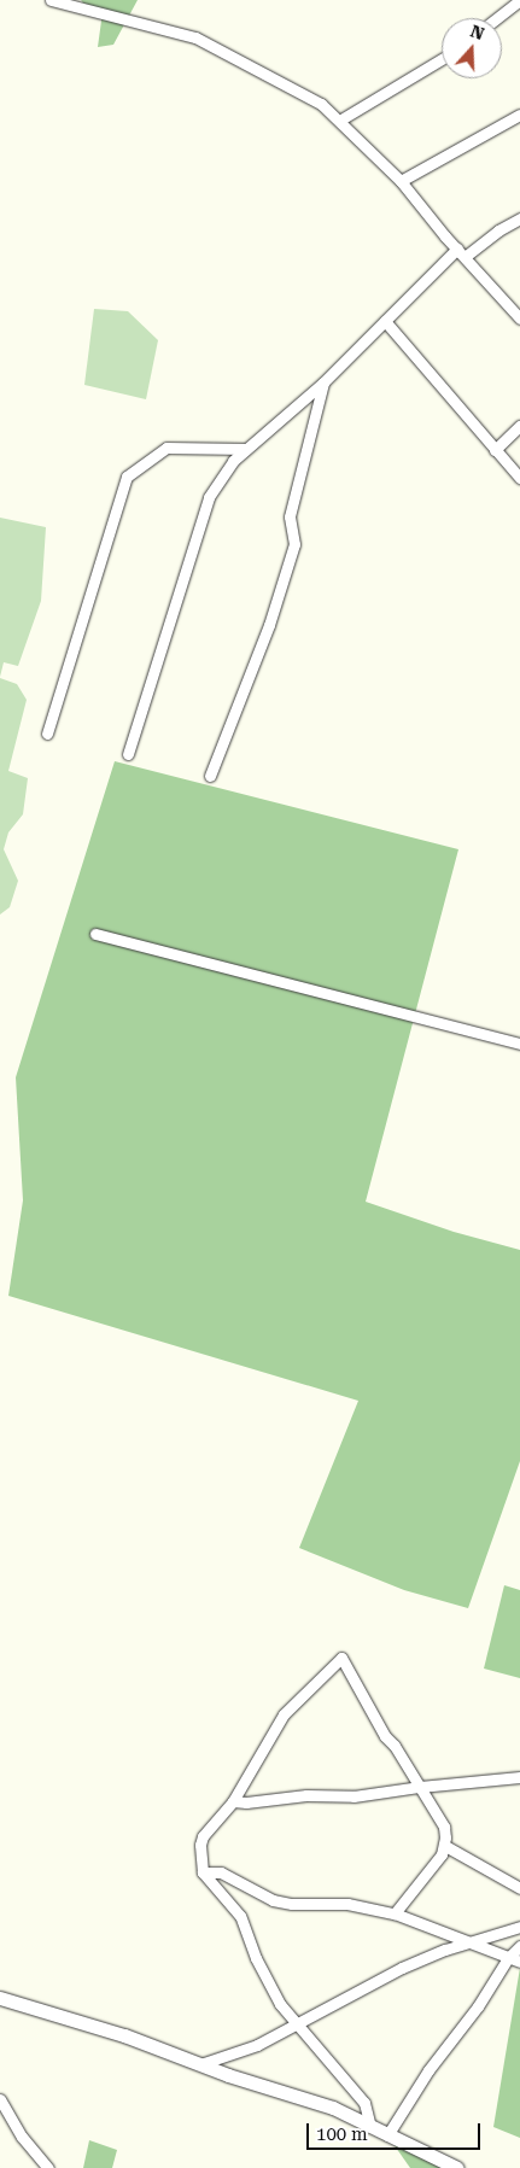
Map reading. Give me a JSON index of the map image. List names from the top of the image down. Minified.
{"scale_bar":"100 m","north":"top"}
